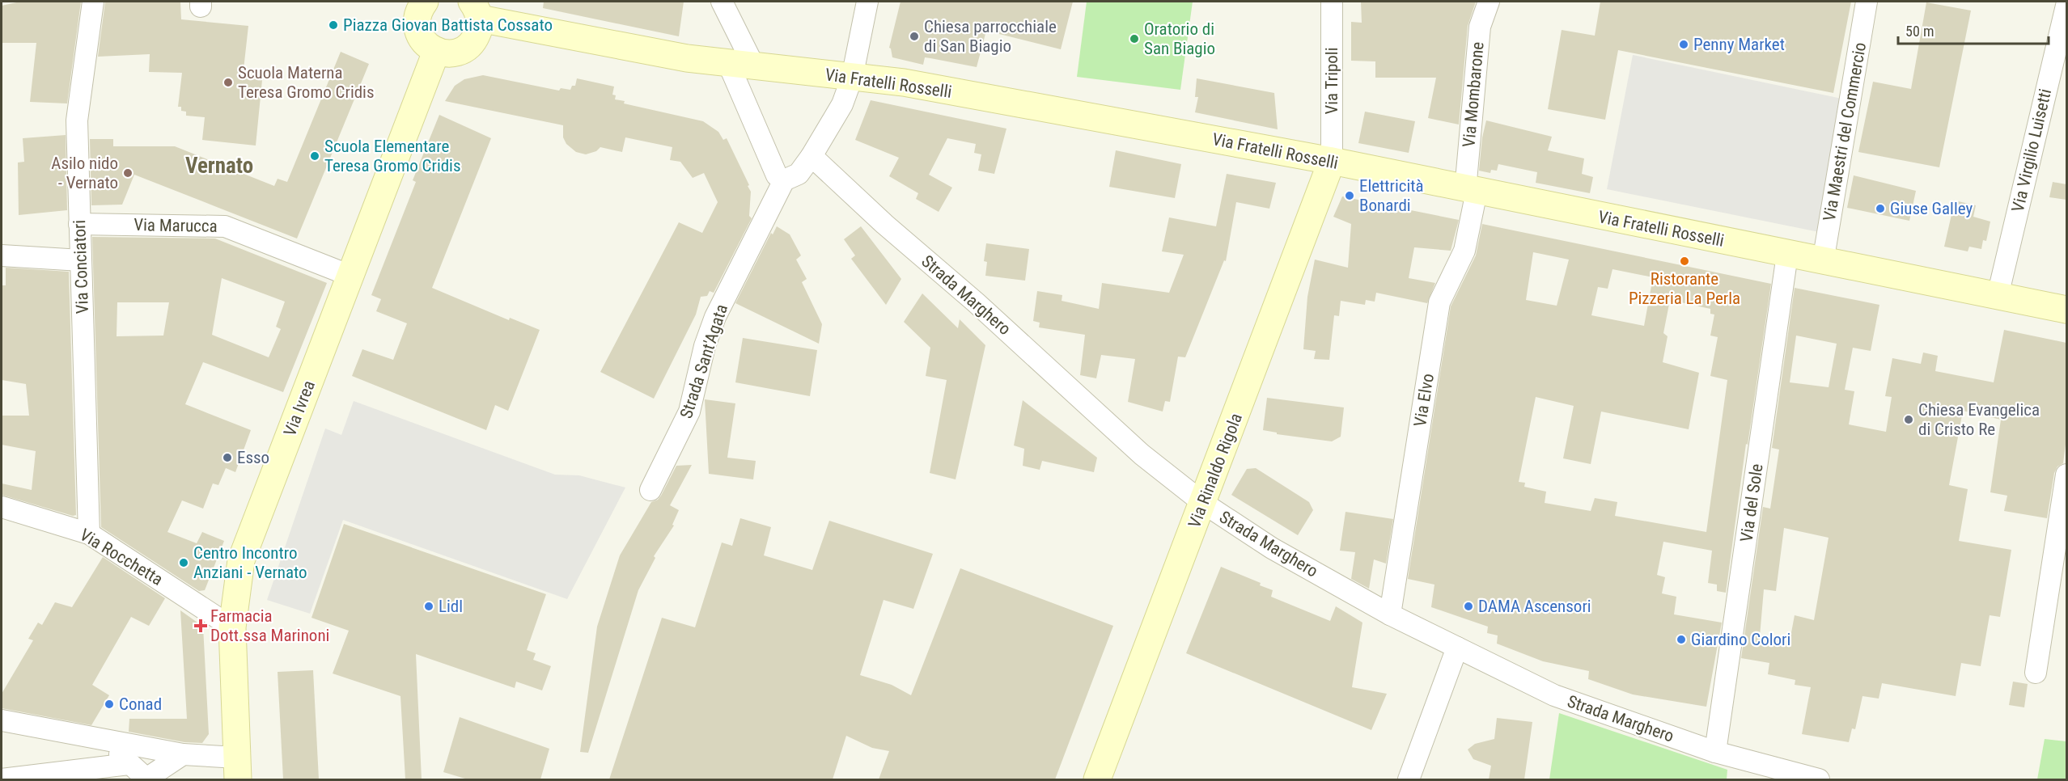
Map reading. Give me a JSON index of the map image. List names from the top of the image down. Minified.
{"streets":{"street":["Via Tripoli","Via Fratelli Rosselli","Via Mombarone","Via Maestri del Commercio","Via Virgilio Luisetti","Via Marucca","Via Conciatori","Strada Marghero","Strada Sant'Agata","Via Elvo","Via Ivrea","Via Rinaldo Rigola","Via del Sole","Via Rocchetta"]},"crossings":[["Via Tripoli","Via Fratelli Rosselli"],["Via Tripoli","Via Rinaldo Rigola"],["Via Fratelli Rosselli","Via Mombarone"],["Via Fratelli Rosselli","Via Maestri del Commercio"],["Via Fratelli Rosselli","Via Virgilio Luisetti"],["Via Fratelli Rosselli","Via Elvo"],["Via Fratelli Rosselli","Via Rinaldo Rigola"],["Via Fratelli Rosselli","Via del Sole"],["Via Mombarone","Via Elvo"],["Via Marucca","Via Conciatori"],["Via Marucca","Via Ivrea"],["Via Conciatori","Via Rocchetta"],["Strada Marghero","Via Elvo"],["Strada Marghero","Via Rinaldo Rigola"],["Strada Marghero","Via del Sole"],["Via Ivrea","Via Rocchetta"]],"districts":["Vernato"],"places":{"other":["Piazza Giovan Battista Cossato","Chiesa parrocchiale di San Biagio","Oratorio di San Biagio","Penny Market","Scuola Materna Teresa Gromo Cridis","Scuola Elementare Teresa Gromo Cridis","Asilo nido - Vernato","Elettricità Bonardi","Giuse Galley","Ristorante Pizzeria La Perla","Chiesa Evangelica di Cristo Re","Esso","Centro Incontro Anziani - Vernato","Lidl","DAMA Ascensori","Giardino Colori","Conad"],"health":["Farmacia Dott.ssa Marinoni"]},"scale_bar":"50 m"}
